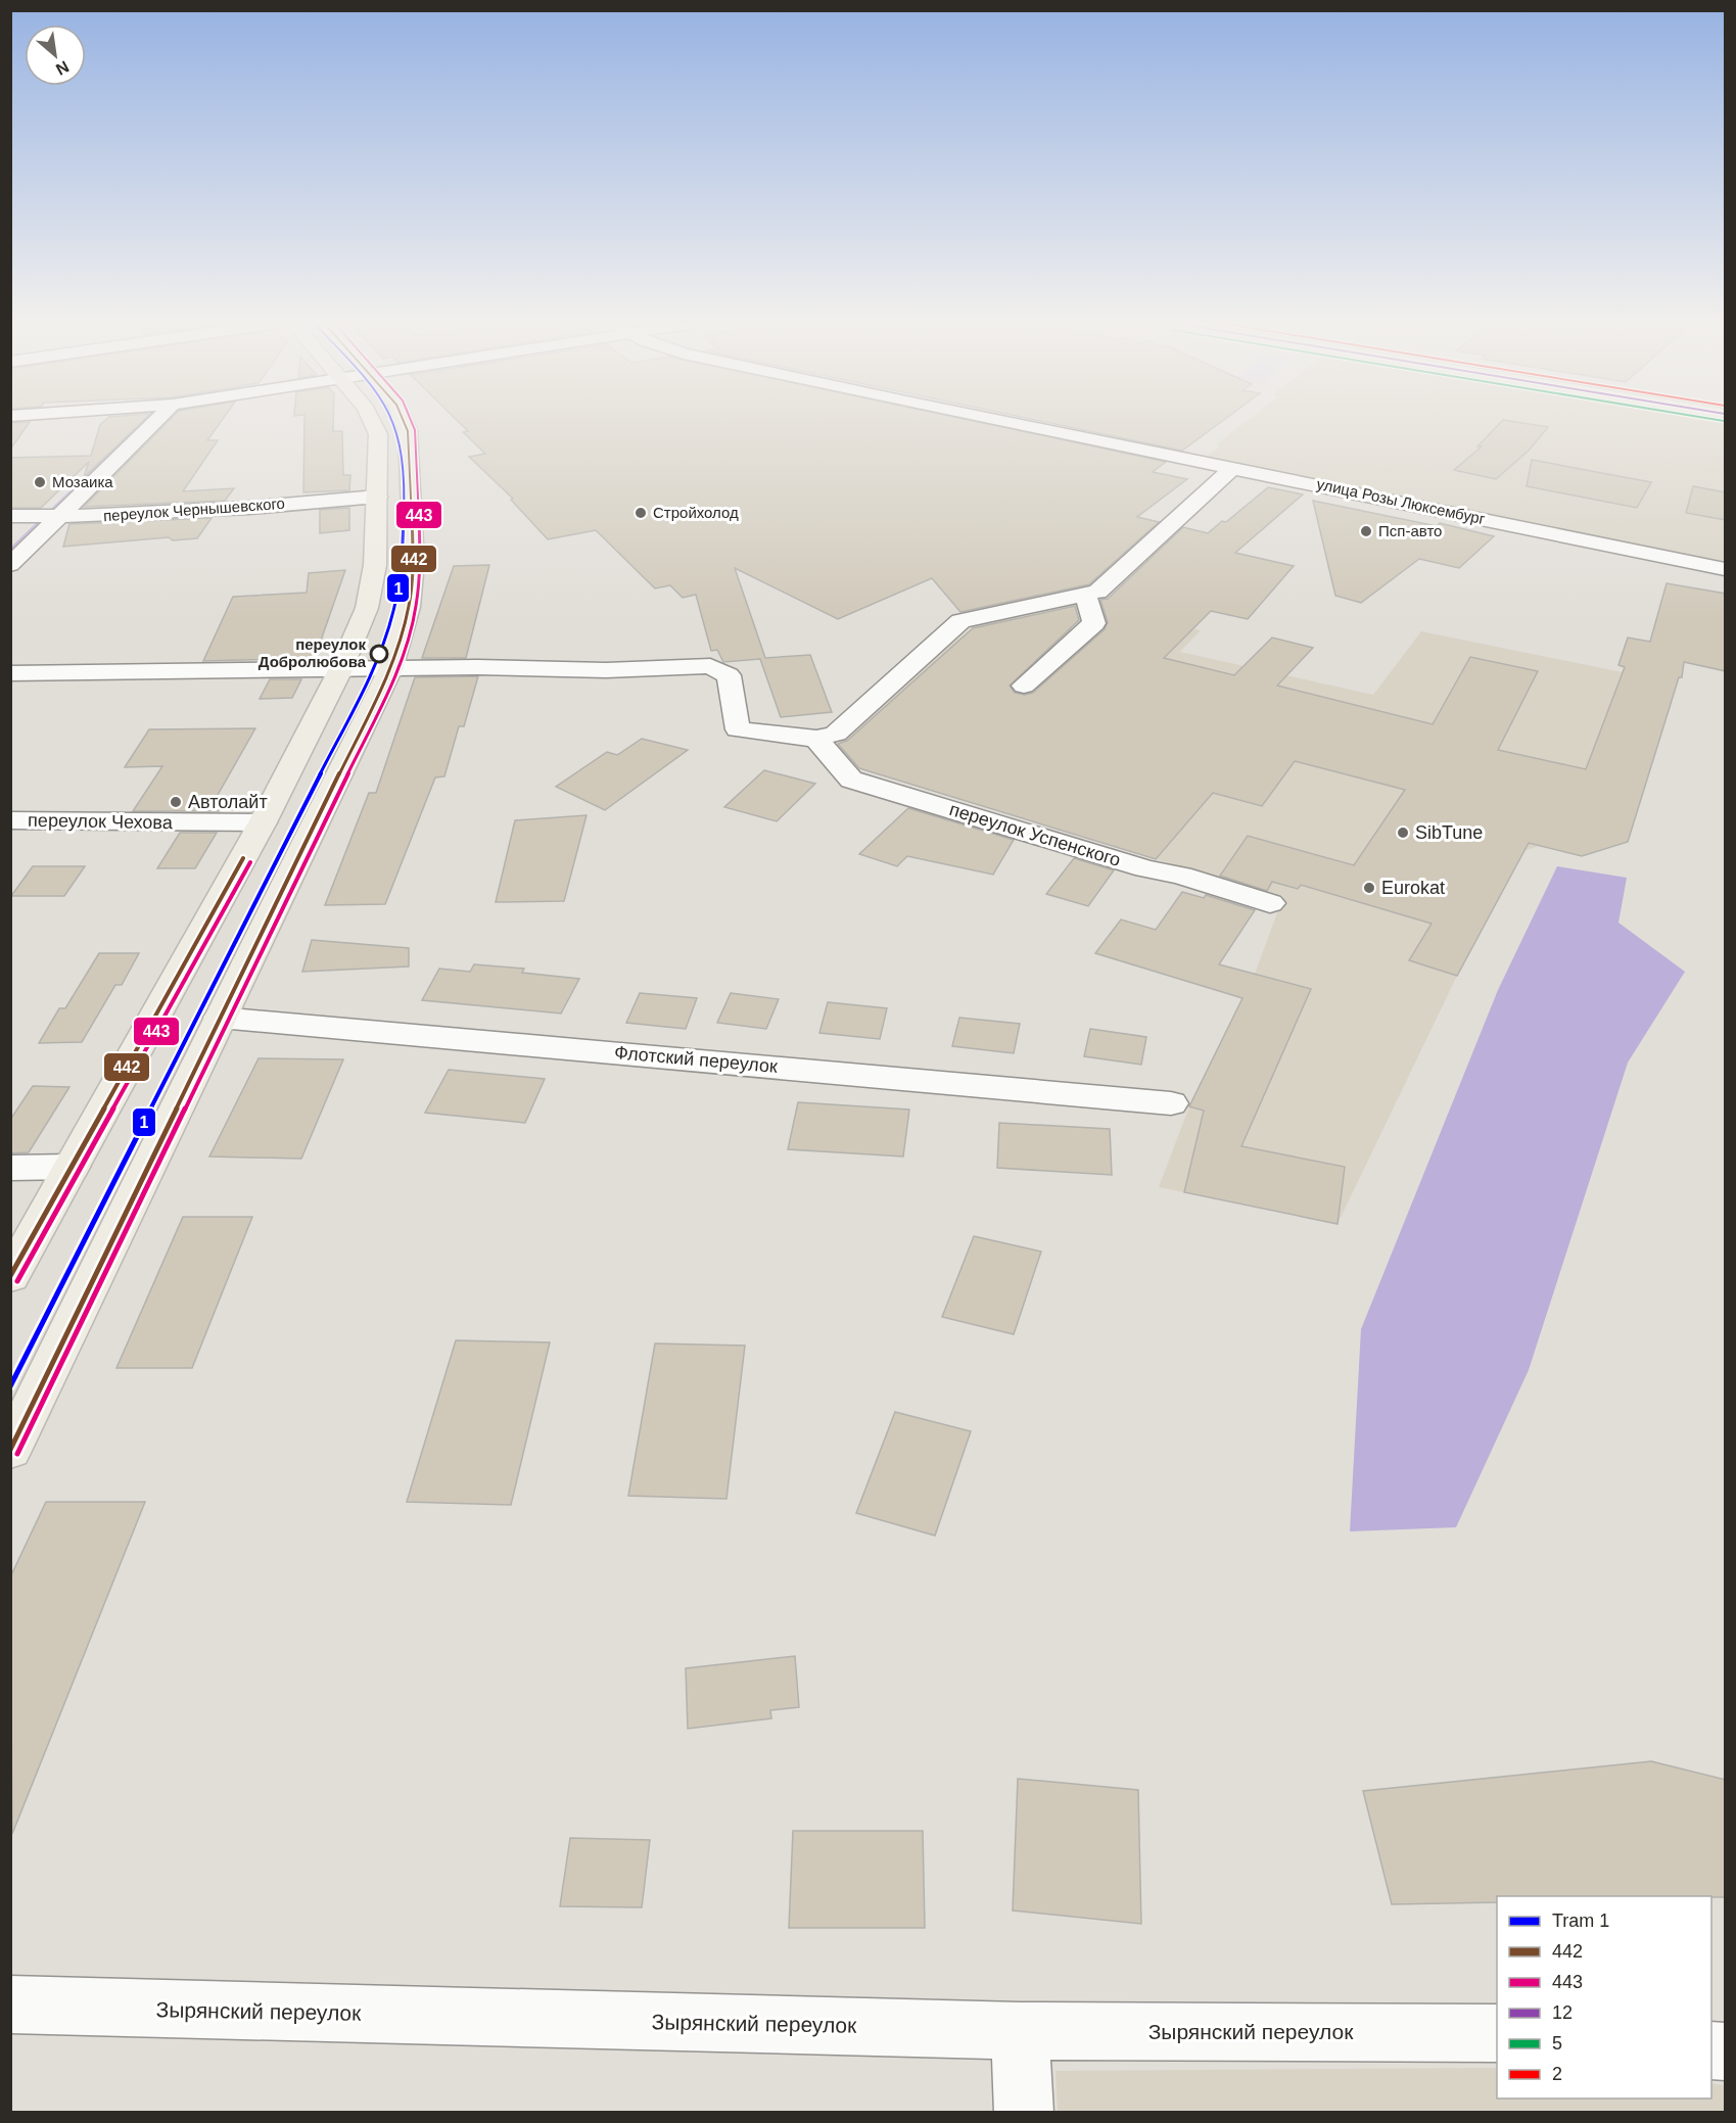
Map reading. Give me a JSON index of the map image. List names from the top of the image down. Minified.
{"streets":{"street":["улица Розы Люксембург","переулок Чернышевского","переулок Чехова","переулок Успенского","Флотский переулок","Зырянский переулок"]},"places":["Мозаика","Стройхолод","Псп-авто","переулок Добролюбова","Автолайт","SibTune","Eurokat"],"lines":["tram line 1","transit line 442","transit line 443"],"legend":["Tram 1","442","443","12","5","2"],"north":"bottom right"}
